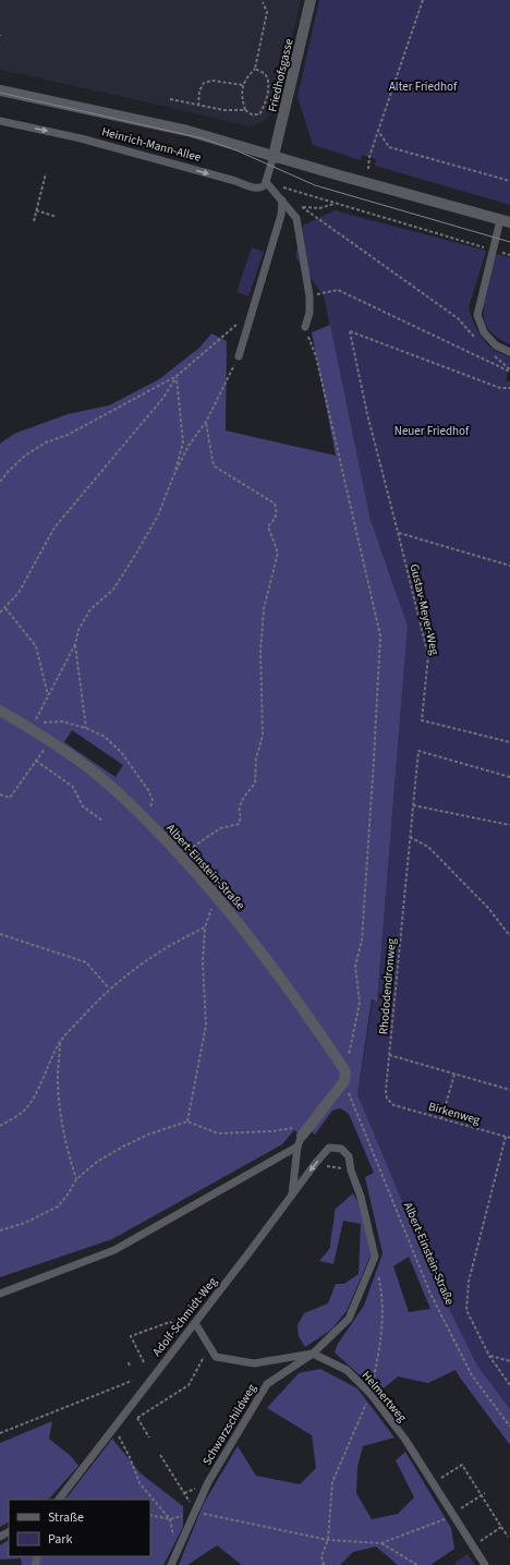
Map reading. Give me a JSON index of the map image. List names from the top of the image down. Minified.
{"streets":{"street":["Friedhofsgasse","Heinrich-Mann-Allee","Albert-Einstein-Straße"],"lane":["Adolf-Schmidt-Weg","Helmertweg","Schwarzschildweg"],"path":["Gustav-Meyer-Weg","Rhododendronweg","Birkenweg"]},"crossings":[["Friedhofsgasse","Heinrich-Mann-Allee"],["Rhododendronweg","Birkenweg"],["Helmertweg","Schwarzschildweg"]],"parks":["Alter Friedhof","Neuer Friedhof"],"legend":["Straße","Park"]}
